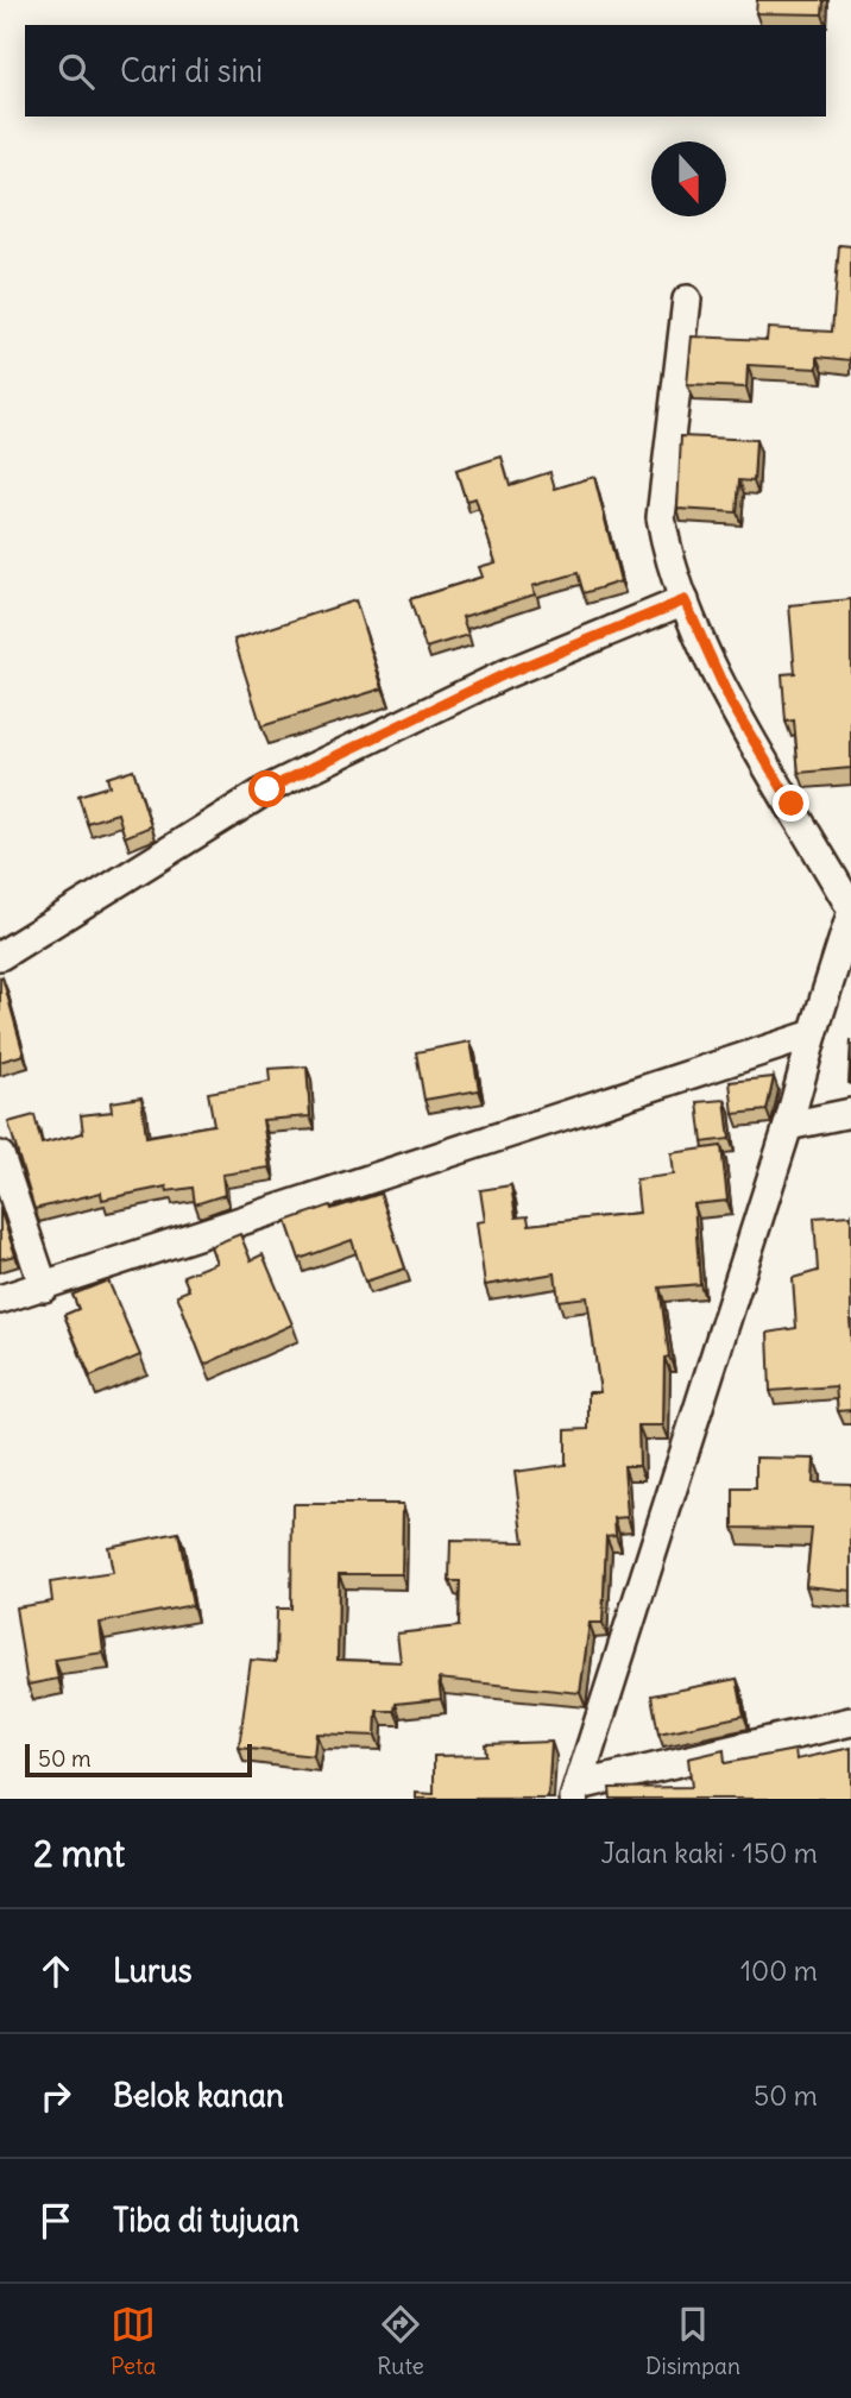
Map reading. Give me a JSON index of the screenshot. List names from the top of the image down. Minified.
{"scale_bar":"50 m","north":"bottom","page":{"search":"Cari di sini","scale":"50 m","heading":["2 mnt","Jalan kaki · 150 m"],"list":[["Lurus","100 m"],["Belok kanan","50 m"],"Tiba di tujuan"],"nav":["Peta","Rute","Disimpan"]}}
